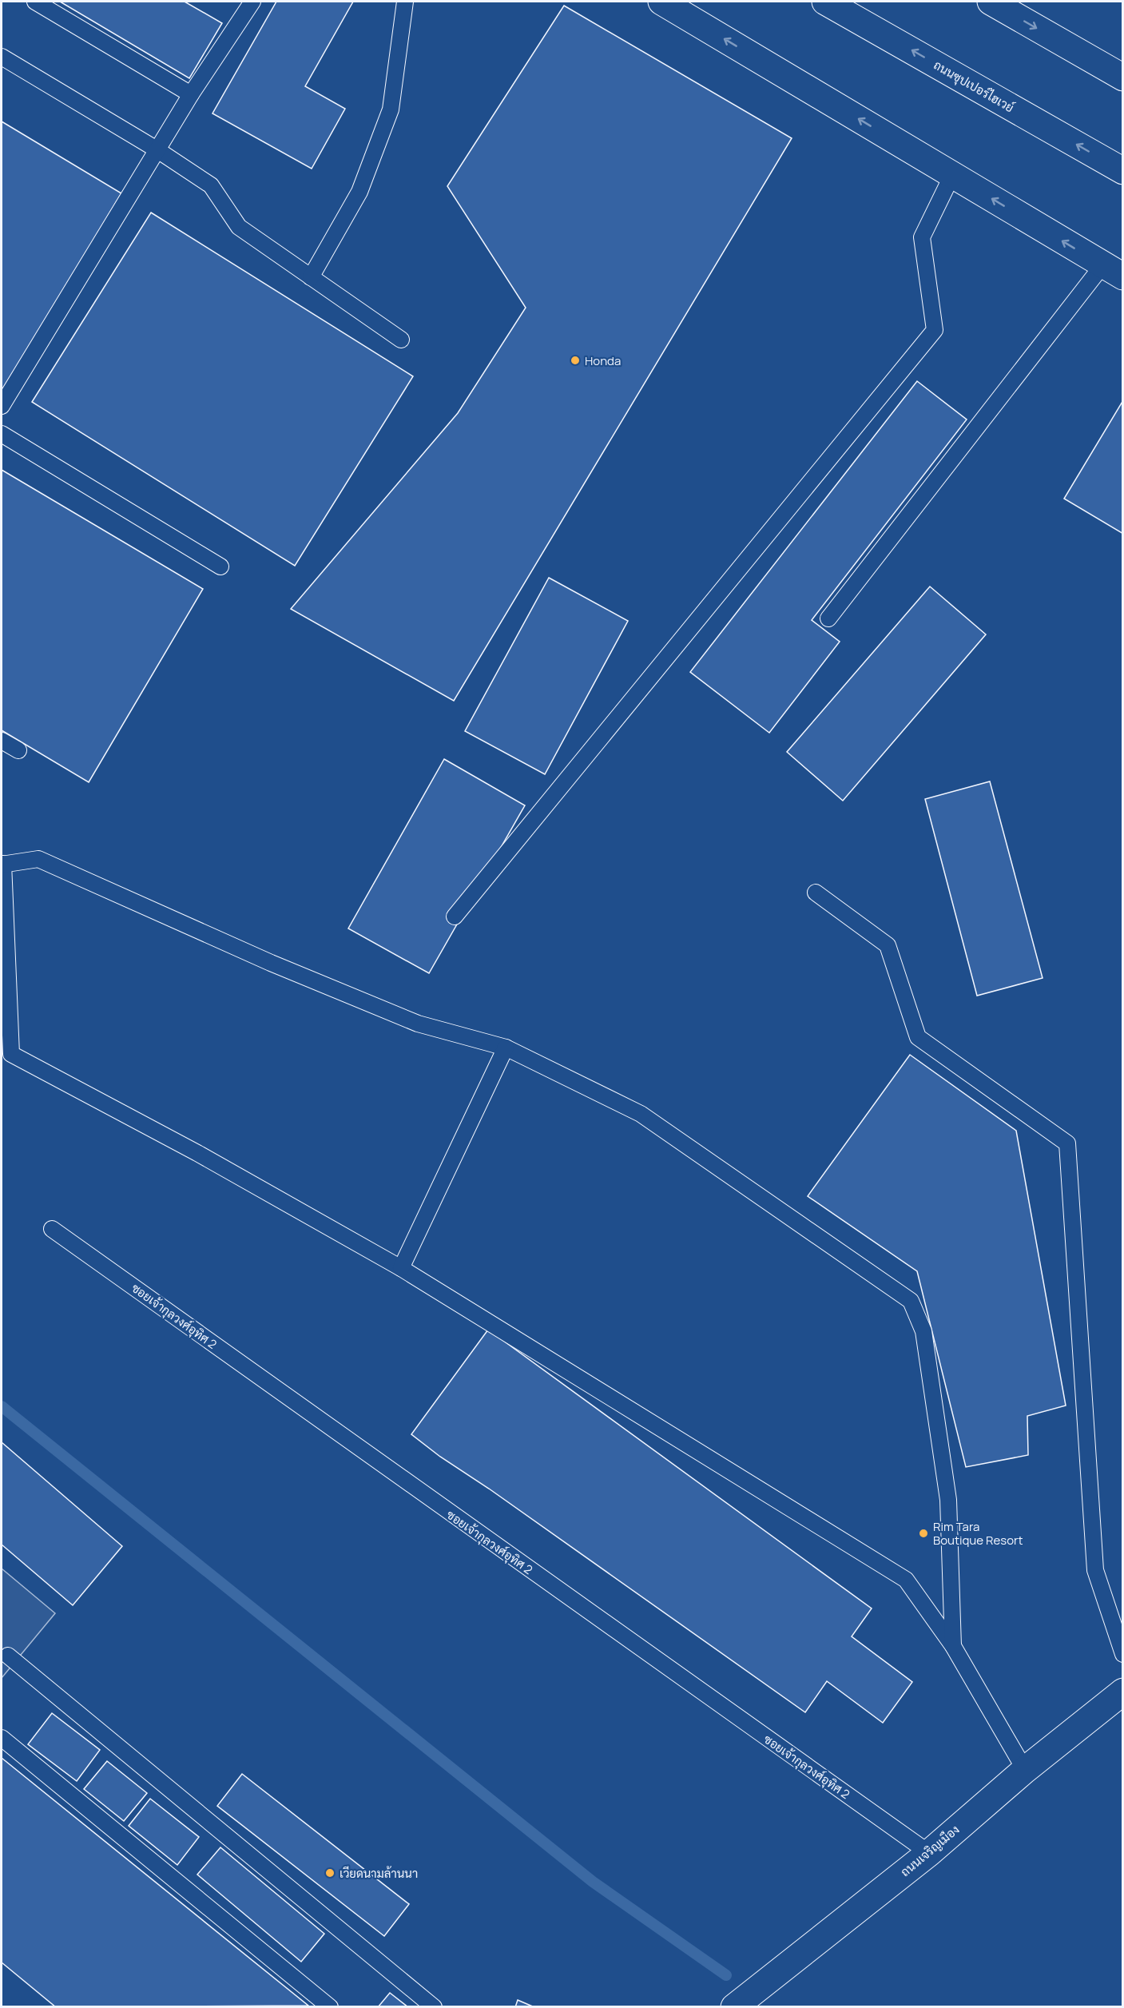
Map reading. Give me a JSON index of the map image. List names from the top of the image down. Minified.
{"streets":{"main road":["ถนนซุปเปอร์ไฮเวย์","ถนนเจริญเมือง"],"lane":["ซอยเจ้ากุลวงศ์อุทิศ 2"]},"crossings":[["ซอยเจ้ากุลวงศ์อุทิศ 2","ถนนเจริญเมือง"]],"places":["Honda","Rim Tara Boutique Resort","เวียดนามล้านนา"]}
